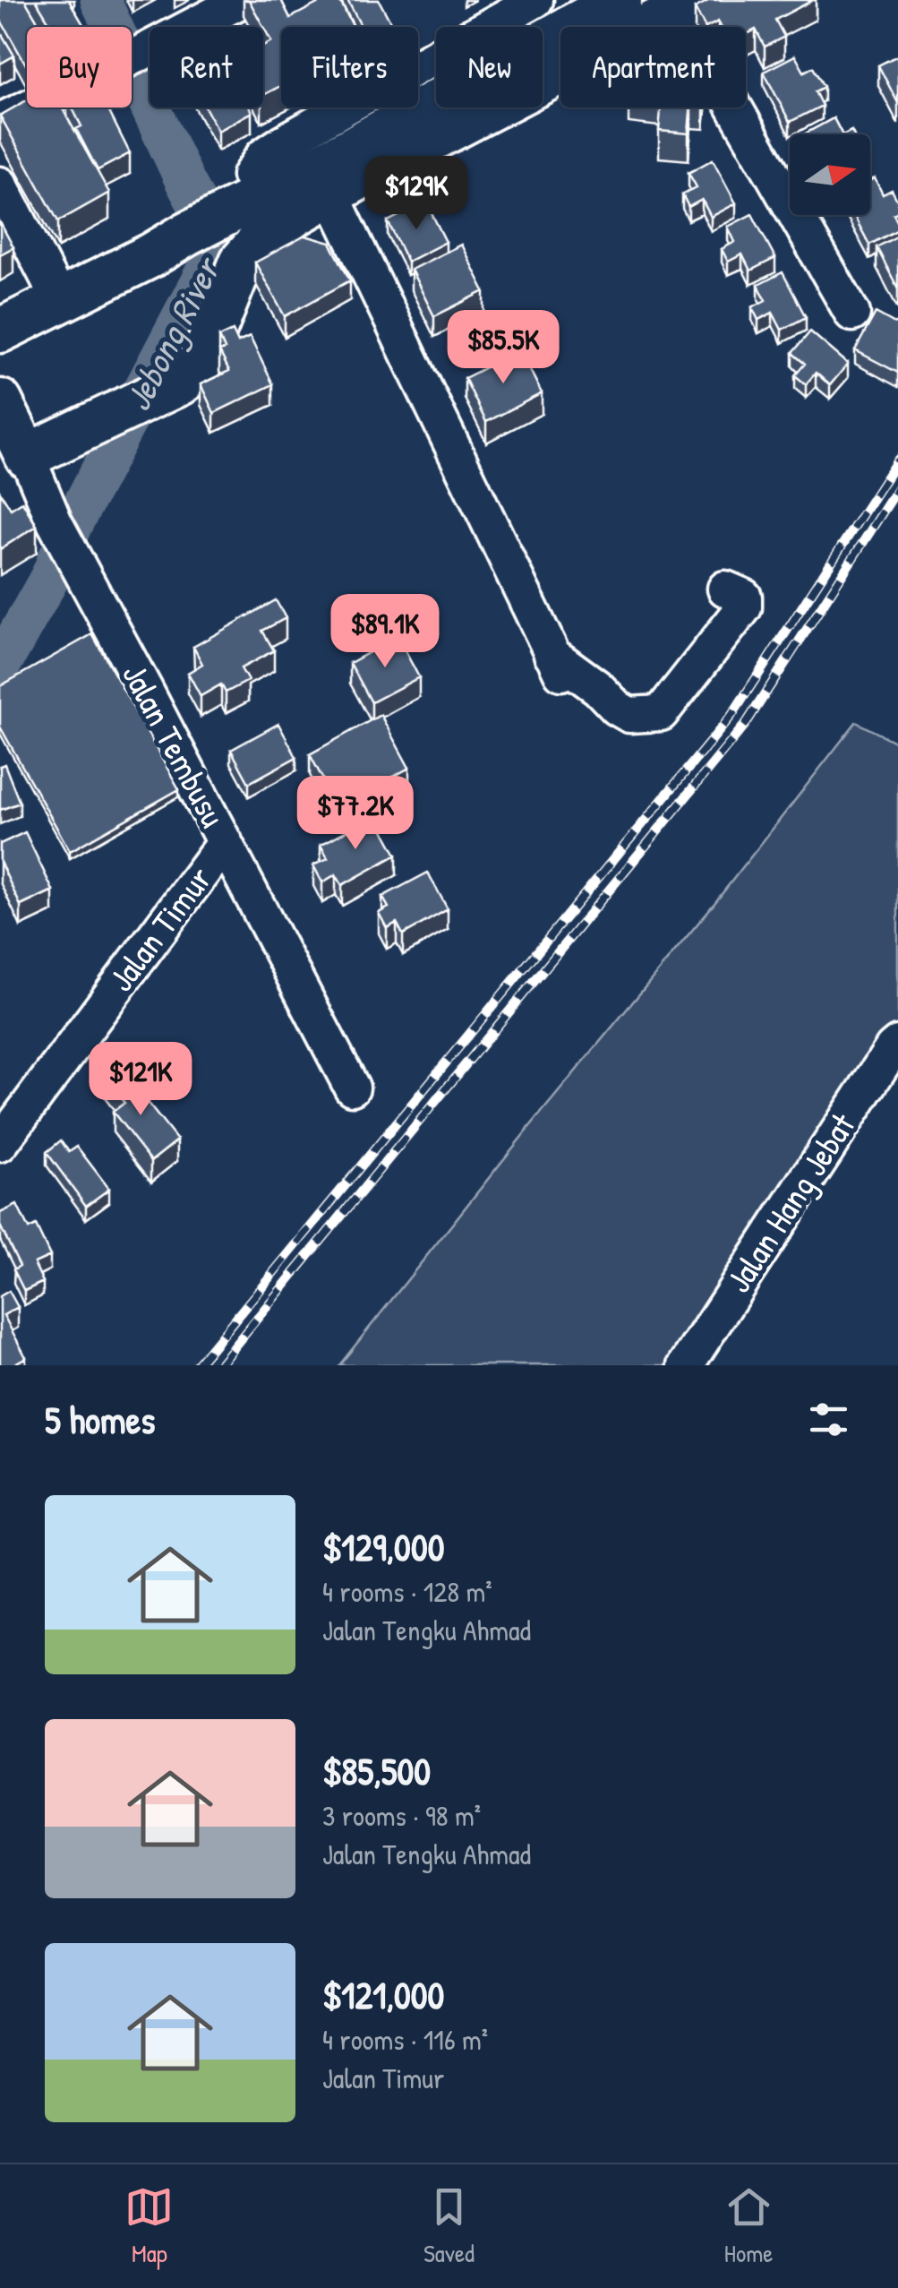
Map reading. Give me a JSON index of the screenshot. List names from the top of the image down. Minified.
{"streets":{"main road":["Jalan Tembusu"],"street":["Jalan Timur","Jalan Hang Jebat"]},"crossings":[["Jalan Tembusu","Jalan Timur"]],"water":["Jebong River"],"north":"right","page":{"chip":["Buy","Rent","Filters","New","Apartment"],"price":["$129K","$85.5K","$89.1K","$77.2K","$121K"],"heading":"5 homes","list":[{"name":"$129,000","note":"4 rooms · 128 m² · Jalan Tengku Ahmad"},{"name":"$85,500","note":"3 rooms · 98 m² · Jalan Tengku Ahmad"},{"name":"$121,000","note":"4 rooms · 116 m² · Jalan Timur"}],"tabs":["Map","Saved","Home"]}}
